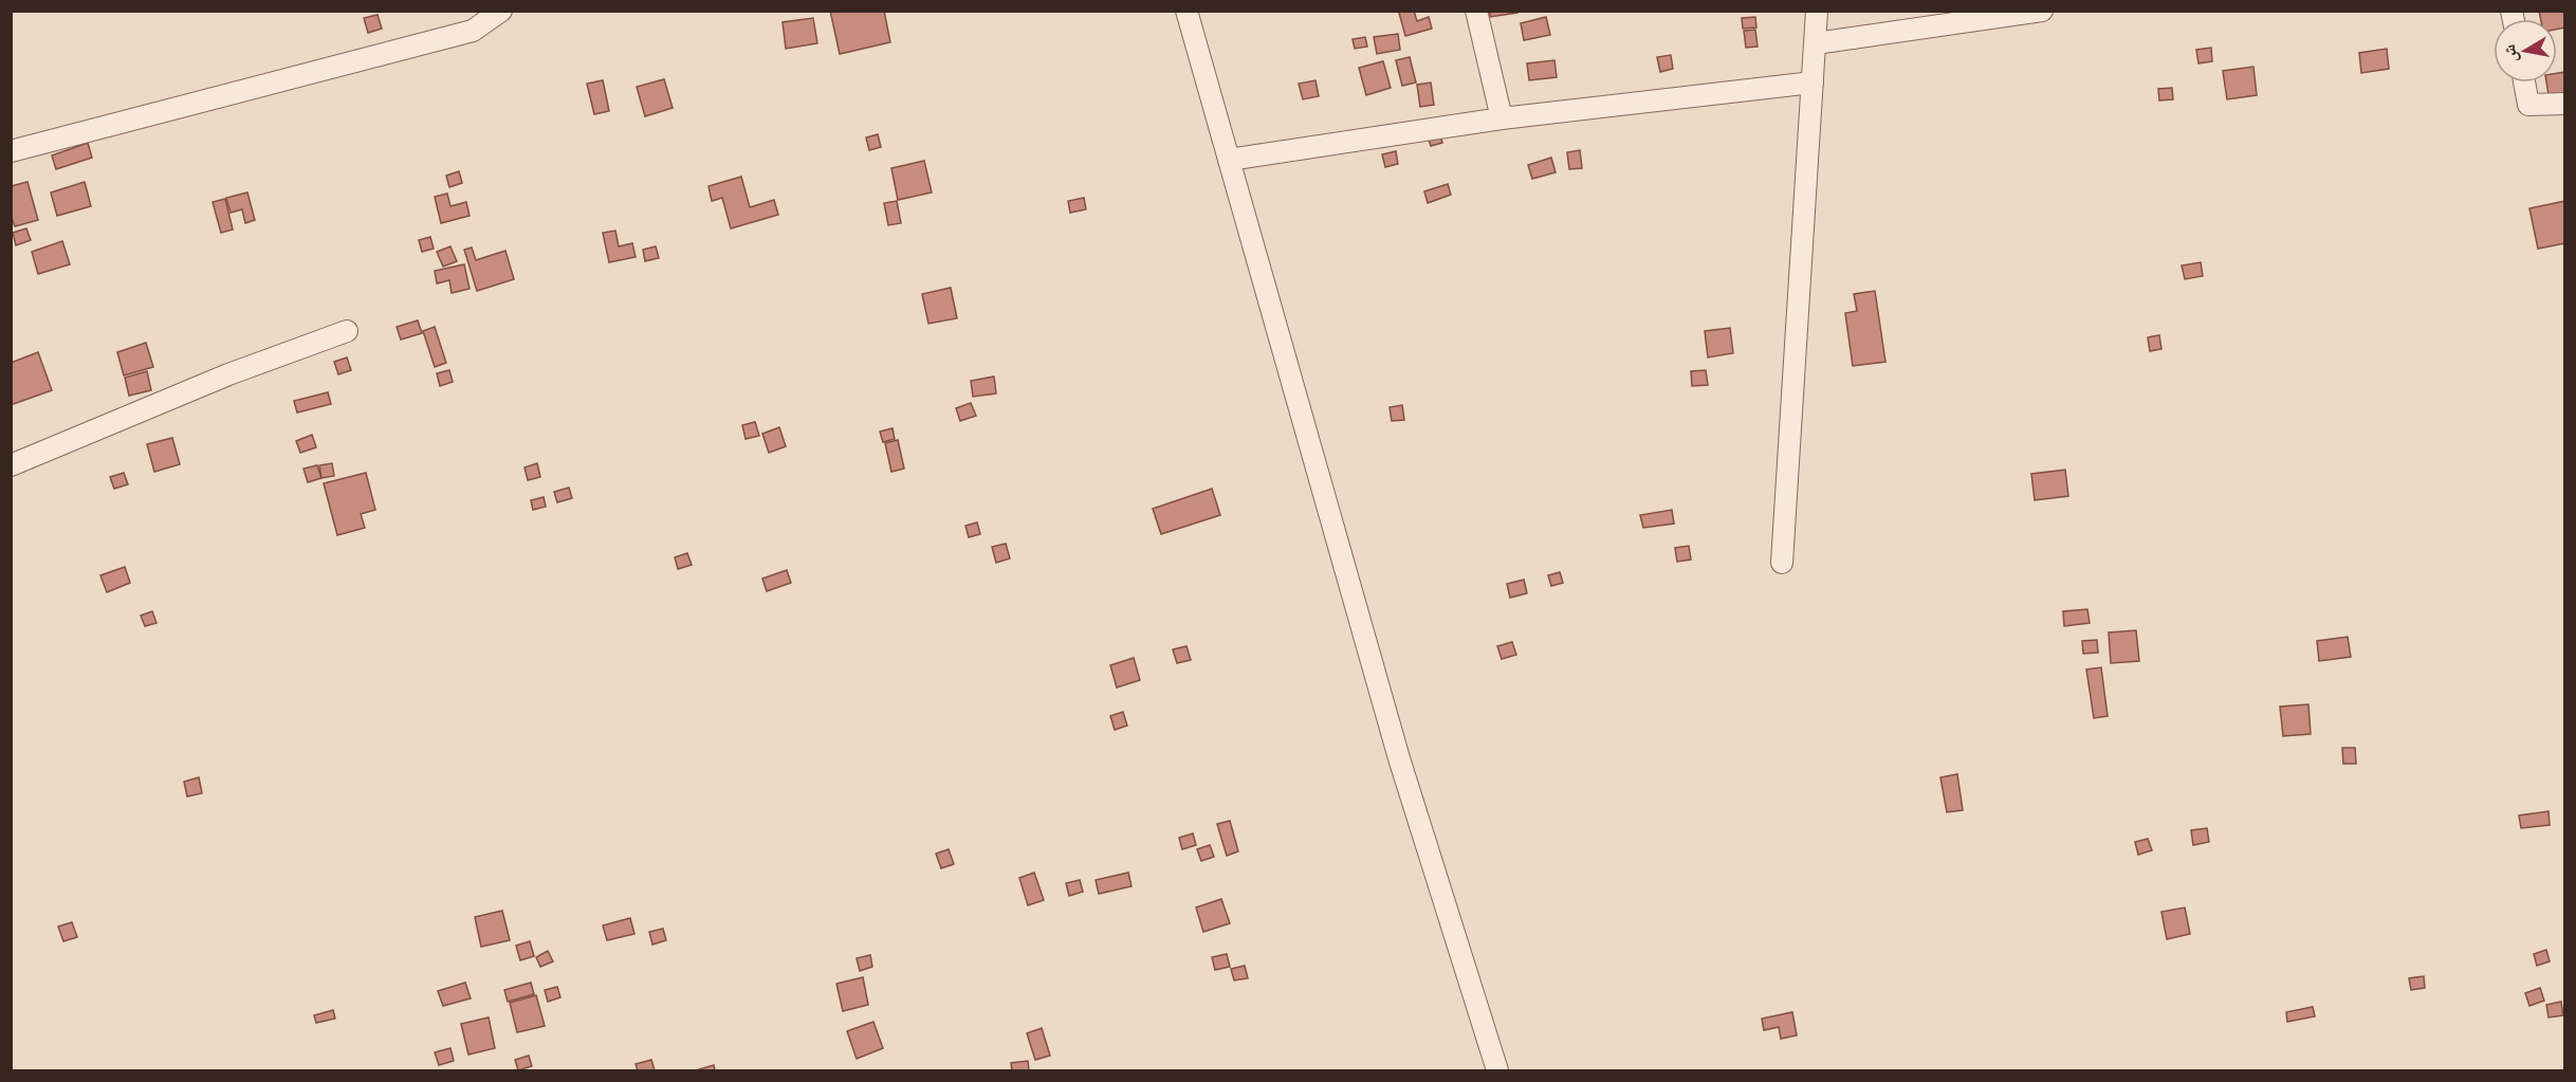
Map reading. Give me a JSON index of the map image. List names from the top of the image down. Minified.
{"north":"left"}
